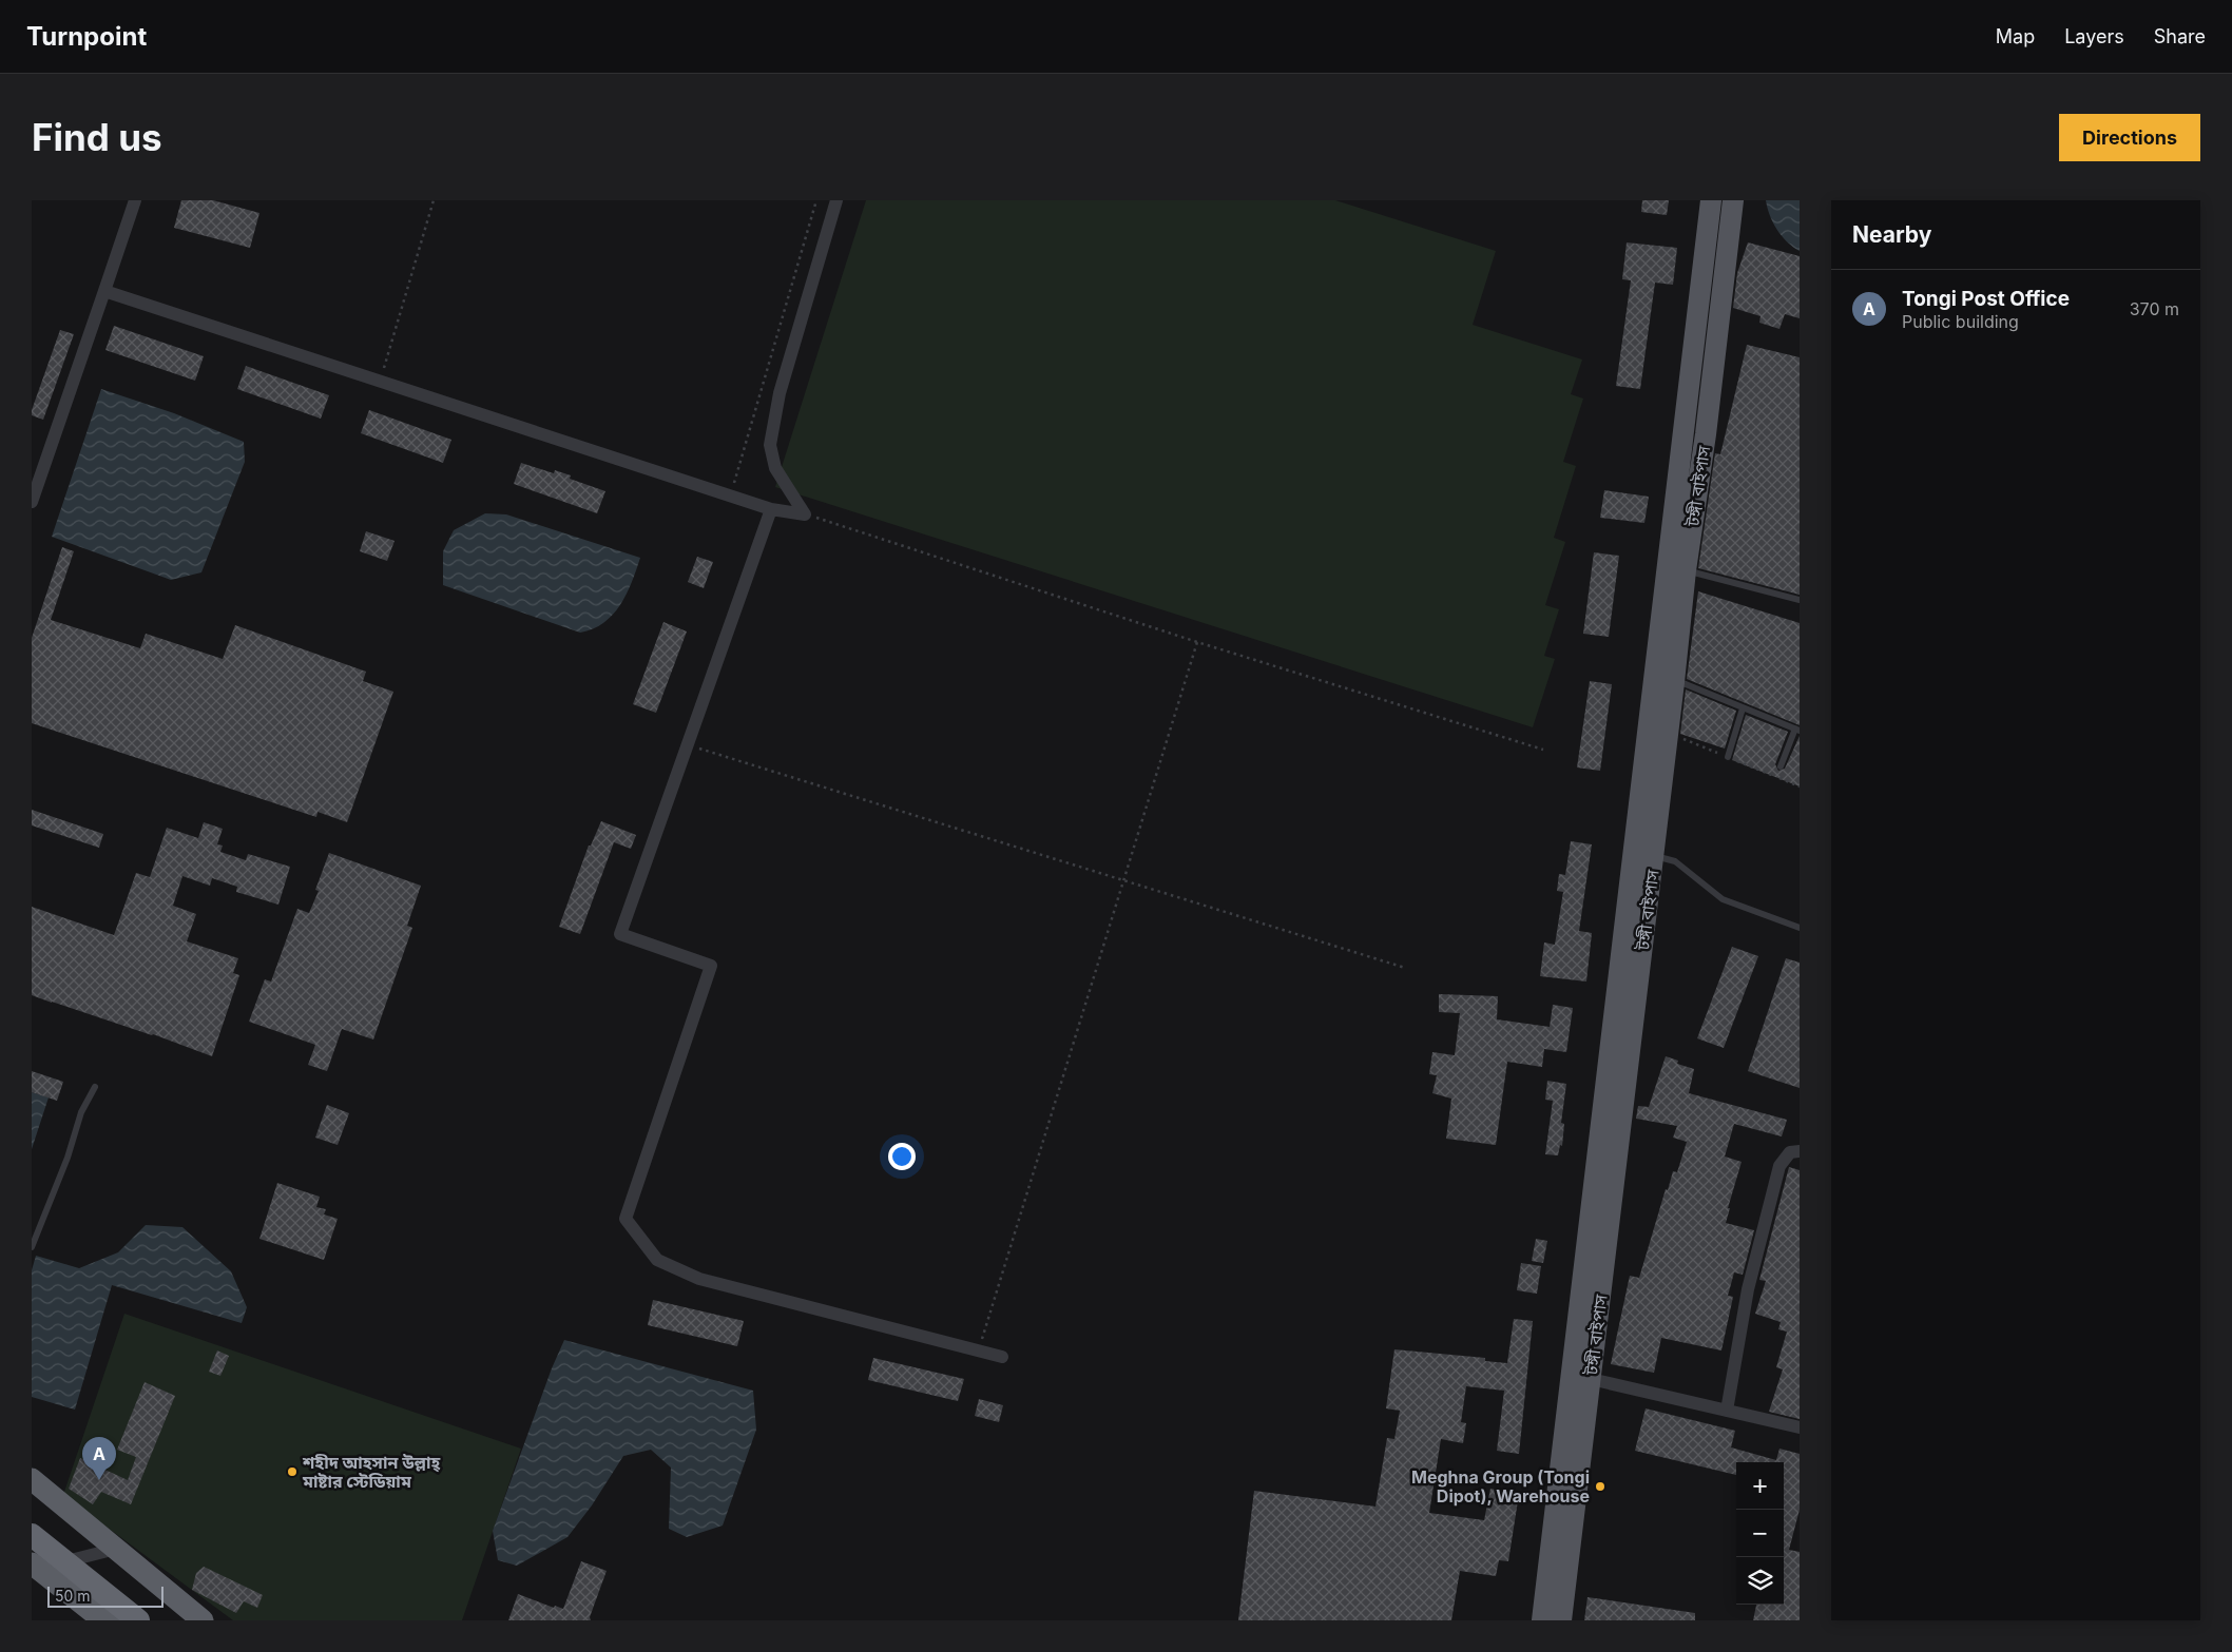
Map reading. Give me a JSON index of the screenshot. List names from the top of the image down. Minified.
{"streets":{"main road":["টঙ্গী বাইপাস"]},"places":["শহীদ আহসান উল্লাহ্‌ মাষ্টার স্টেডিয়াম","Meghna Group (Tongi Dipot), Warehouse"],"scale_bar":"50 m","page":{"header":"Turnpoint","nav":["Map","Layers","Share"],"buttons":"Directions","title":"Find us","heading":"Nearby","list":[{"mark":"A","name":"Tongi Post Office","note":"Public building","value":"370 m"}],"pins":"A","map_buttons":["+","−"],"scale":"50 m"}}
